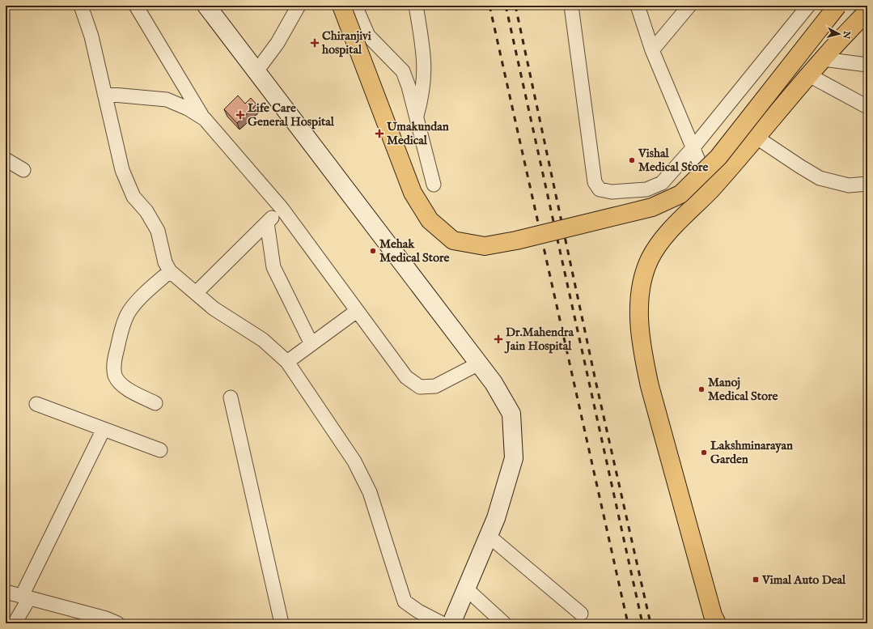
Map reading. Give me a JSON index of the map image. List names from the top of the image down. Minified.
{"places":{"health":["Chiranjivi hospital","Life Care General Hospital","Umakundan Medical","Dr.Mahendra Jain Hospital"],"other":["Vishal Medical Store","Mehak Medical Store","Manoj Medical Store","Lakshminarayan Garden"],"transit":["Vimal Auto Deal"]},"north":"right"}
